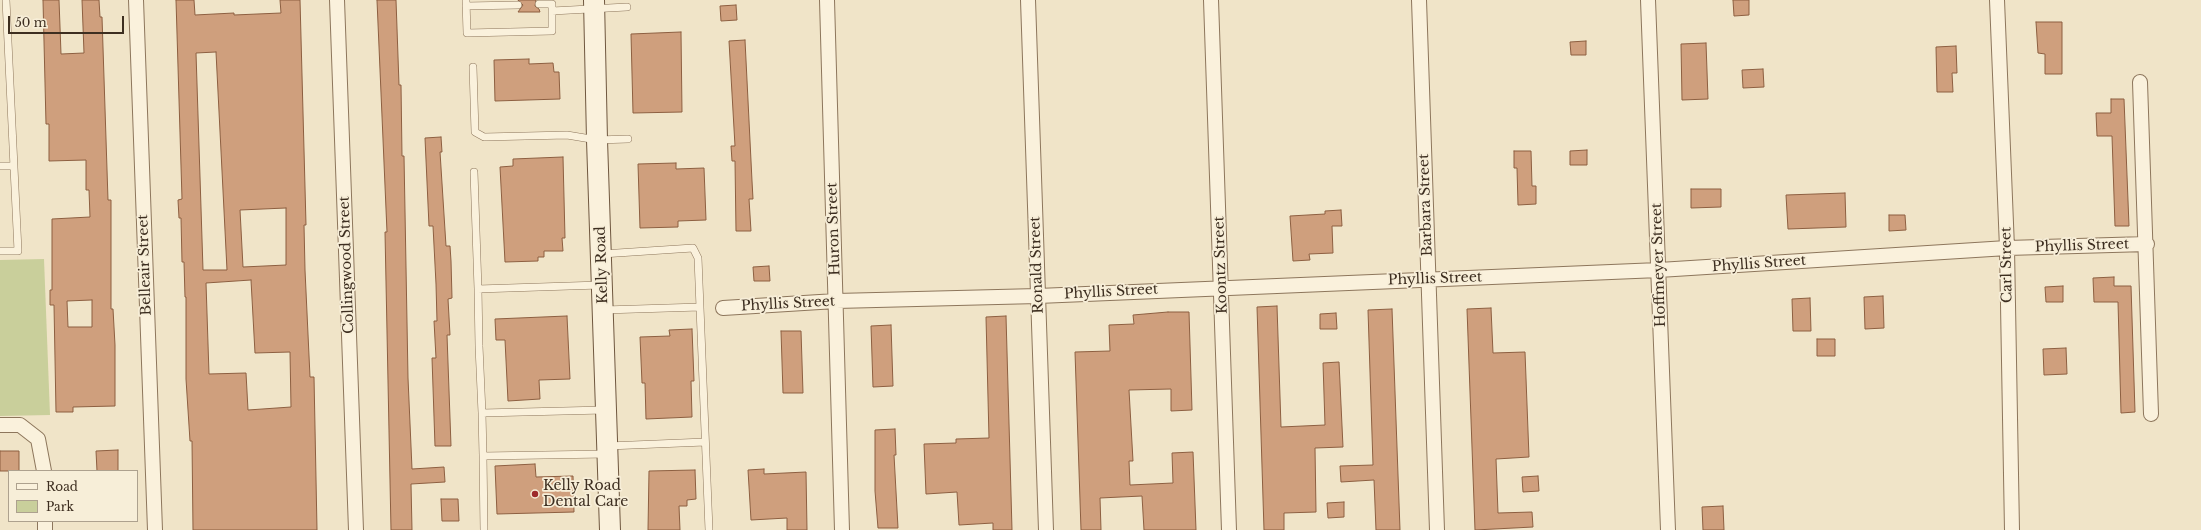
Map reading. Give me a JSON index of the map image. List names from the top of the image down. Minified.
{"streets":{"street":["Barbara Street","Huron Street","Phyllis Street","Belleair Street","Collingwood Street","Kelly Road","Ronald Street","Koontz Street","Hoffmeyer Street","Carl Street"]},"crossings":[["Barbara Street","Phyllis Street"],["Huron Street","Phyllis Street"],["Phyllis Street","Ronald Street"],["Phyllis Street","Koontz Street"],["Phyllis Street","Hoffmeyer Street"],["Phyllis Street","Carl Street"]],"places":["Kelly Road Dental Care"],"legend":["Road","Park"],"scale_bar":"50 m"}
